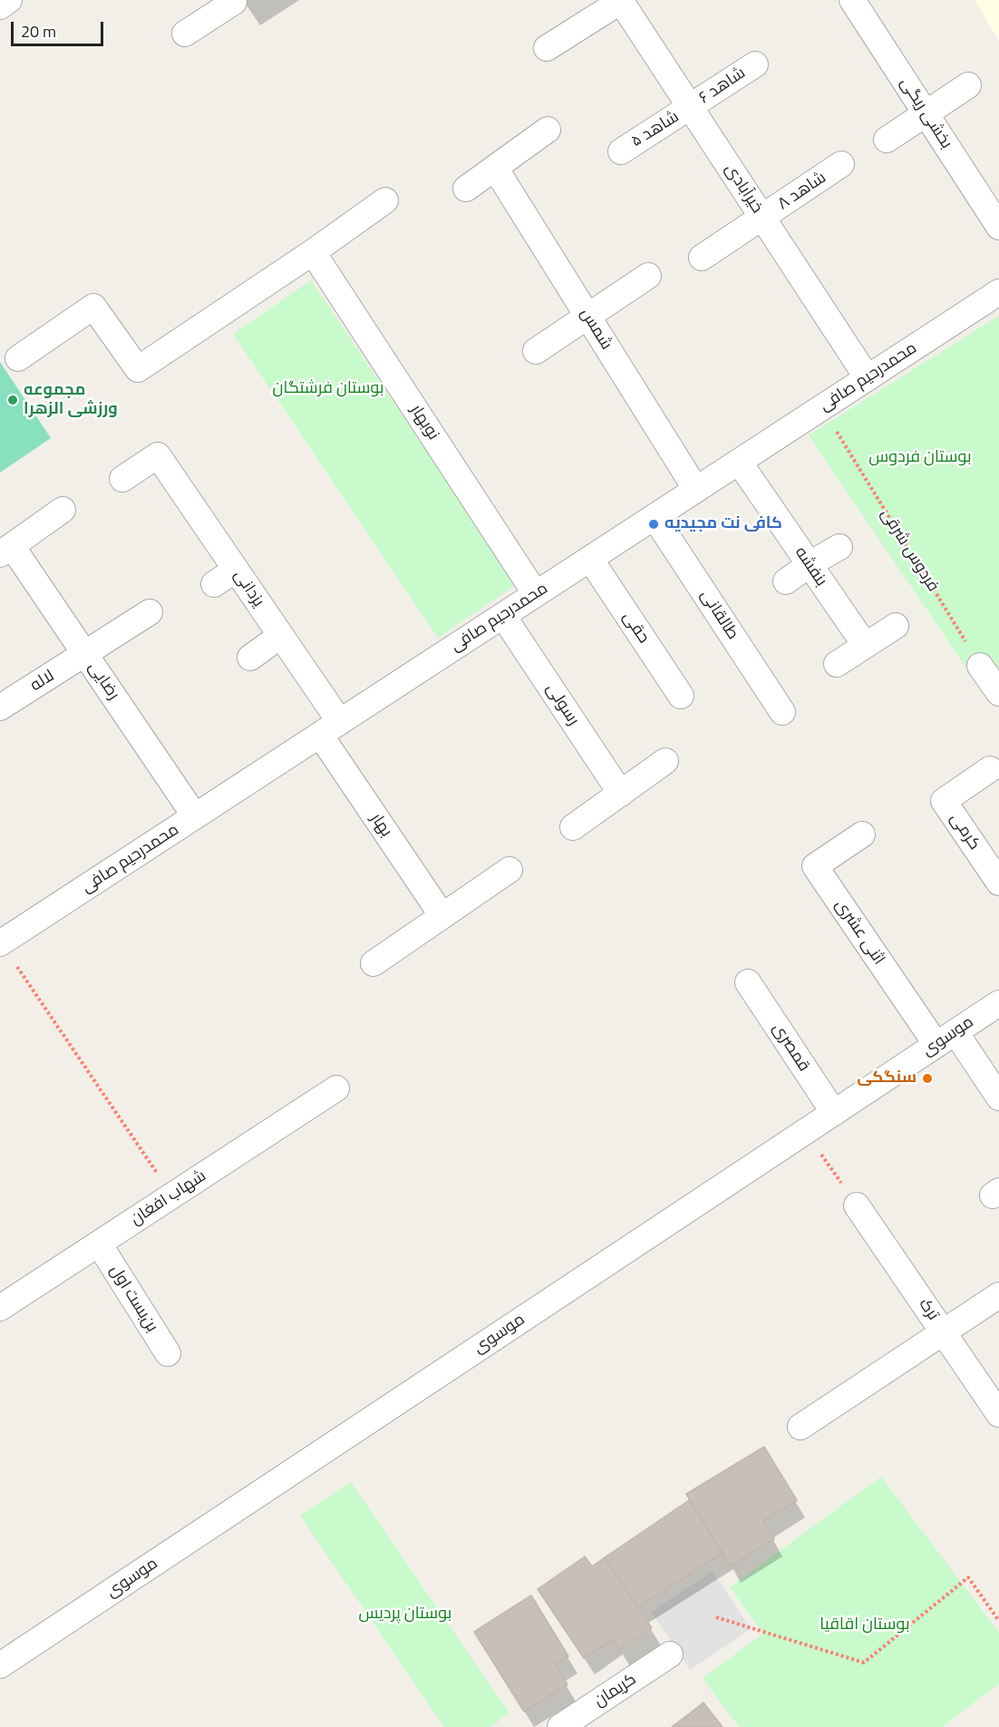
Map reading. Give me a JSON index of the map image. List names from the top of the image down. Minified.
{"streets":{"street":["شاهد ۶","بخشی ریگی","شاهد ۵","خیرآبادی","شاهد ۸","شمس","محمدرحیم صافی","نوبهار","بنفشه","یزدانی","طالقانی","حقی","لاله","رضایی","رسولی","بهار","کرمی","اثنی عشری","موسوی","قمصری","شهاب افغان","بن‌بست اول","ترک","کریمان"],"path":["فردوس شرقی"]},"crossings":[["شاهد ۶","شاهد ۵"],["شاهد ۶","خیرآبادی"],["شاهد ۵","خیرآبادی"],["خیرآبادی","شاهد ۸"],["خیرآبادی","محمدرحیم صافی"],["شمس","محمدرحیم صافی"],["محمدرحیم صافی","نوبهار"],["محمدرحیم صافی","فردوس شرقی"],["محمدرحیم صافی","بنفشه"],["محمدرحیم صافی","یزدانی"],["محمدرحیم صافی","طالقانی"],["محمدرحیم صافی","حقی"],["محمدرحیم صافی","رضایی"],["محمدرحیم صافی","رسولی"],["محمدرحیم صافی","بهار"],["یزدانی","بهار"],["لاله","رضایی"],["اثنی عشری","موسوی"],["موسوی","قمصری"],["شهاب افغان","بن‌بست اول"]],"parks":["بوستان فرشتگان","بوستان فردوس","بوستان پردیس","بوستان اقاقیا"],"places":["مجموعه ورزشی الزهرا","کافی نت مجیدیه","سنگکی"],"scale_bar":"20 m"}
